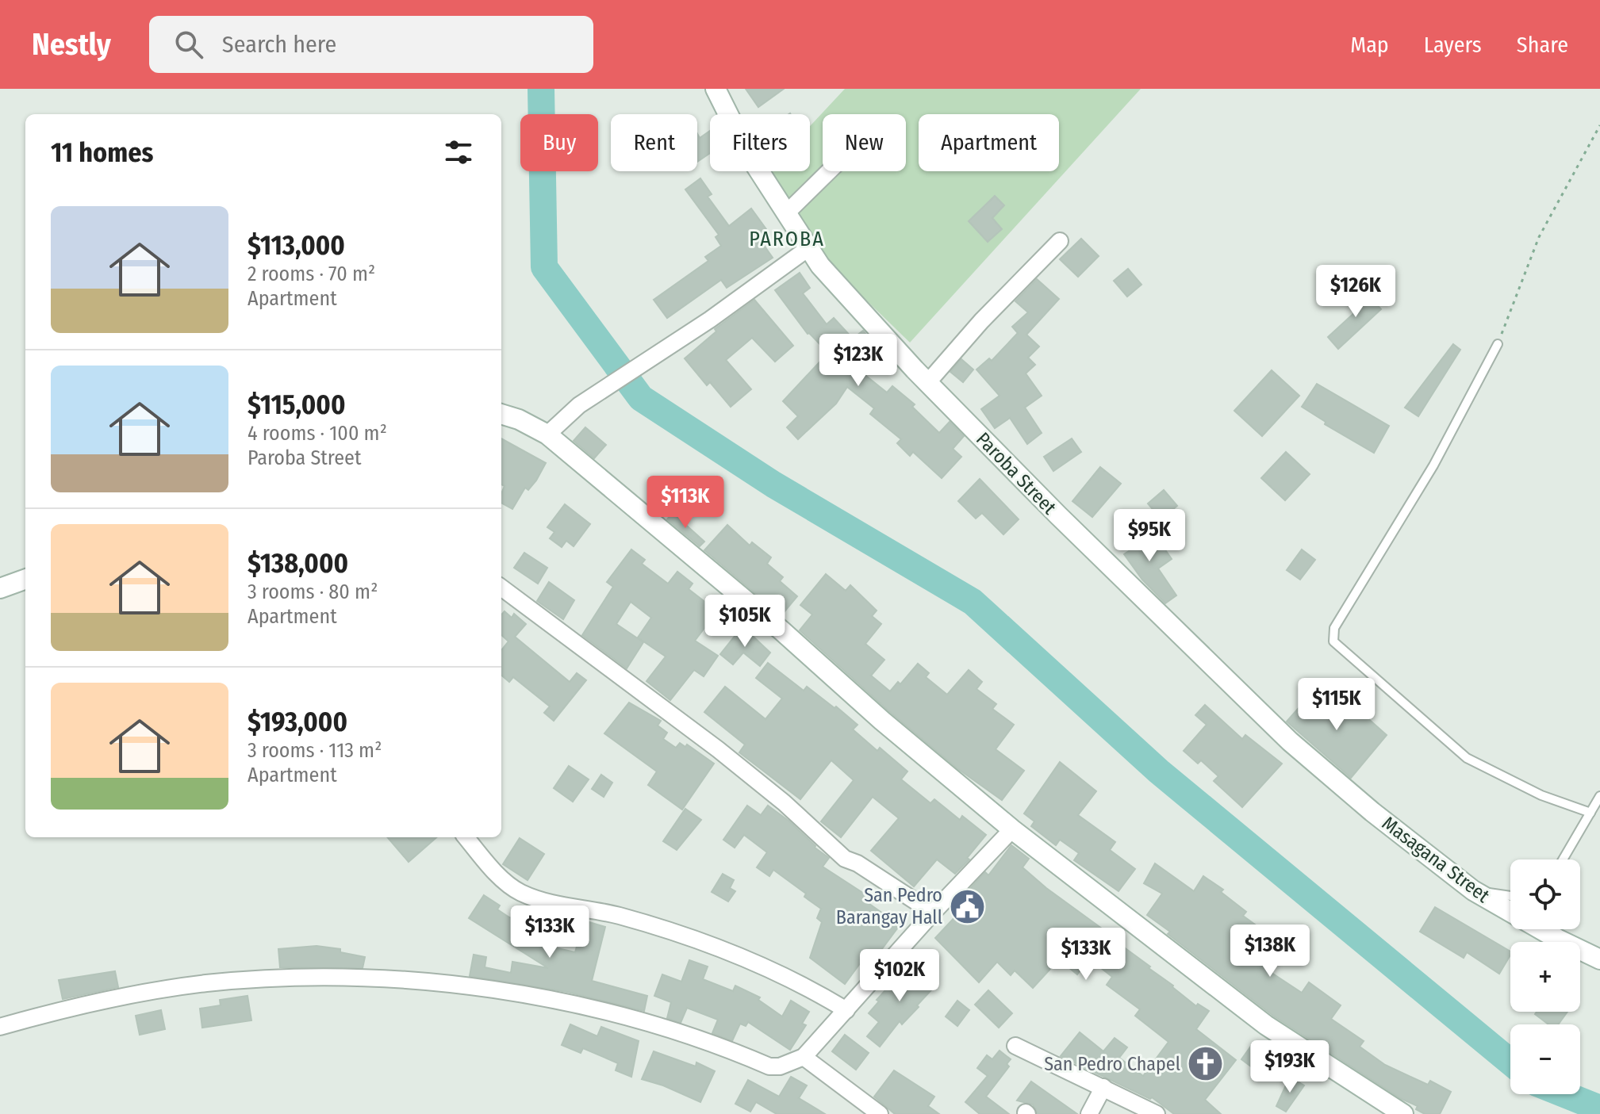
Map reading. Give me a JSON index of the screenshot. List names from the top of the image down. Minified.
{"streets":{"street":["Paroba Street","Masagana Street"]},"crossings":[["Paroba Street","Masagana Street"]],"districts":["PAROBA"],"places":{"public building":["San Pedro Barangay Hall"],"church":["San Pedro Chapel"]},"page":{"header":"Nestly","search":"Search here","nav":["Map","Layers","Share"],"chip":["Buy","Rent","Filters","New","Apartment"],"heading":"11 homes","list":[{"name":"$113,000","note":"2 rooms · 70 m² · Apartment"},{"name":"$115,000","note":"4 rooms · 100 m² · Paroba Street"},{"name":"$138,000","note":"3 rooms · 80 m² · Apartment"},{"name":"$193,000","note":"3 rooms · 113 m² · Apartment"}],"price":["$126K","$123K","$113K","$95K","$105K","$115K","$133K","$138K","$133K","$102K","$193K"],"map_buttons":["+","−"]}}
